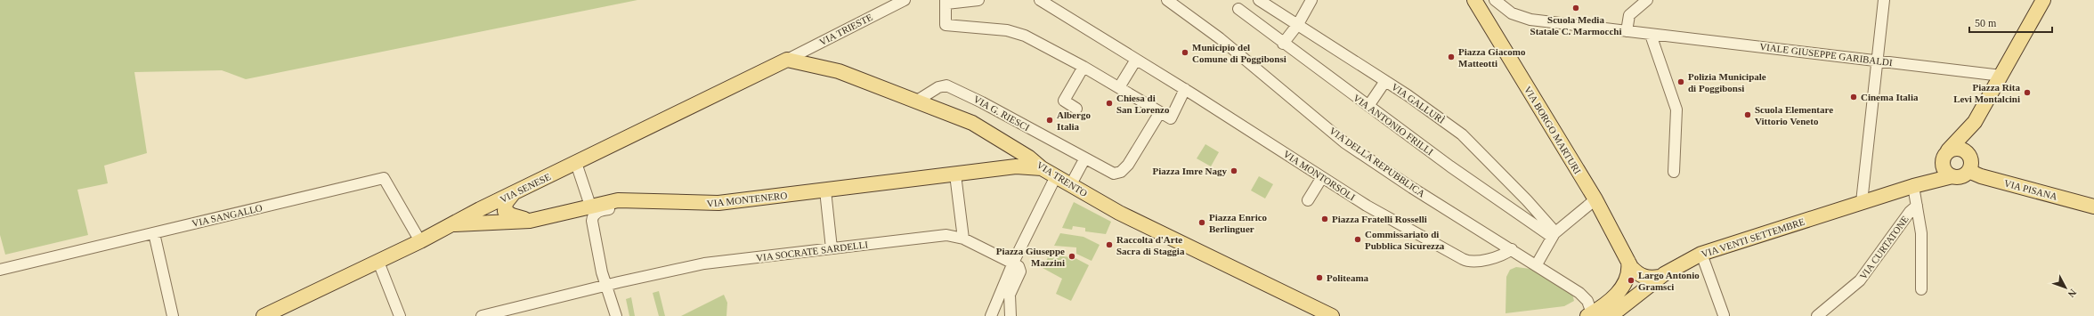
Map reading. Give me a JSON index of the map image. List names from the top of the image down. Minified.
{"streets":{"main road":["VIA BORGO MARTURI","VIA TRENTO","VIA SENESE","VIA PISANA","VIA MONTENERO","VIA VENTI SETTEMBRE"],"street":["VIA TRIESTE","VIALE GIUSEPPE GARIBALDI","VIA GALLURÌ","VIA G. RIESCI","VIA ANTONIO FRILLI","VIA DELLA REPUBBLICA","VIA MONTORSOLI","VIA SANGALLO","VIA CURTATONE","VIA SOCRATE SARDELLI"]},"crossings":[["VIA TRIESTE","VIA TRENTO"],["VIA TRIESTE","VIA SENESE"],["VIA GALLURÌ","VIA ANTONIO FRILLI"],["VIA G. RIESCI","VIA TRENTO"],["VIA DELLA REPUBBLICA","VIA MONTORSOLI"],["VIA TRENTO","VIA SENESE"],["VIA TRENTO","VIA MONTENERO"],["VIA SENESE","VIA MONTENERO"],["VIA SENESE","VIA SANGALLO"],["VIA PISANA","VIA VENTI SETTEMBRE"],["VIA VENTI SETTEMBRE","VIA CURTATONE"]],"places":["Scuola Media Statale C. Marmocchi","Municipio del Comune di Poggibonsi","Piazza Giacomo Matteotti","Polizia Municipale di Poggibonsi","Piazza Rita Levi Montalcini","Cinema Italia","Chiesa di San Lorenzo","Scuola Elementare Vittorio Veneto","Albergo Italia","Piazza Imre Nagy","Piazza Fratelli Rosselli","Piazza Enrico Berlinguer","Commissariato di Pubblica Sicurezza","Raccolta d'Arte Sacra di Staggia","Piazza Giuseppe Mazzini","Politeama","Largo Antonio Gramsci"],"scale_bar":"50 m","north":"bottom right"}
